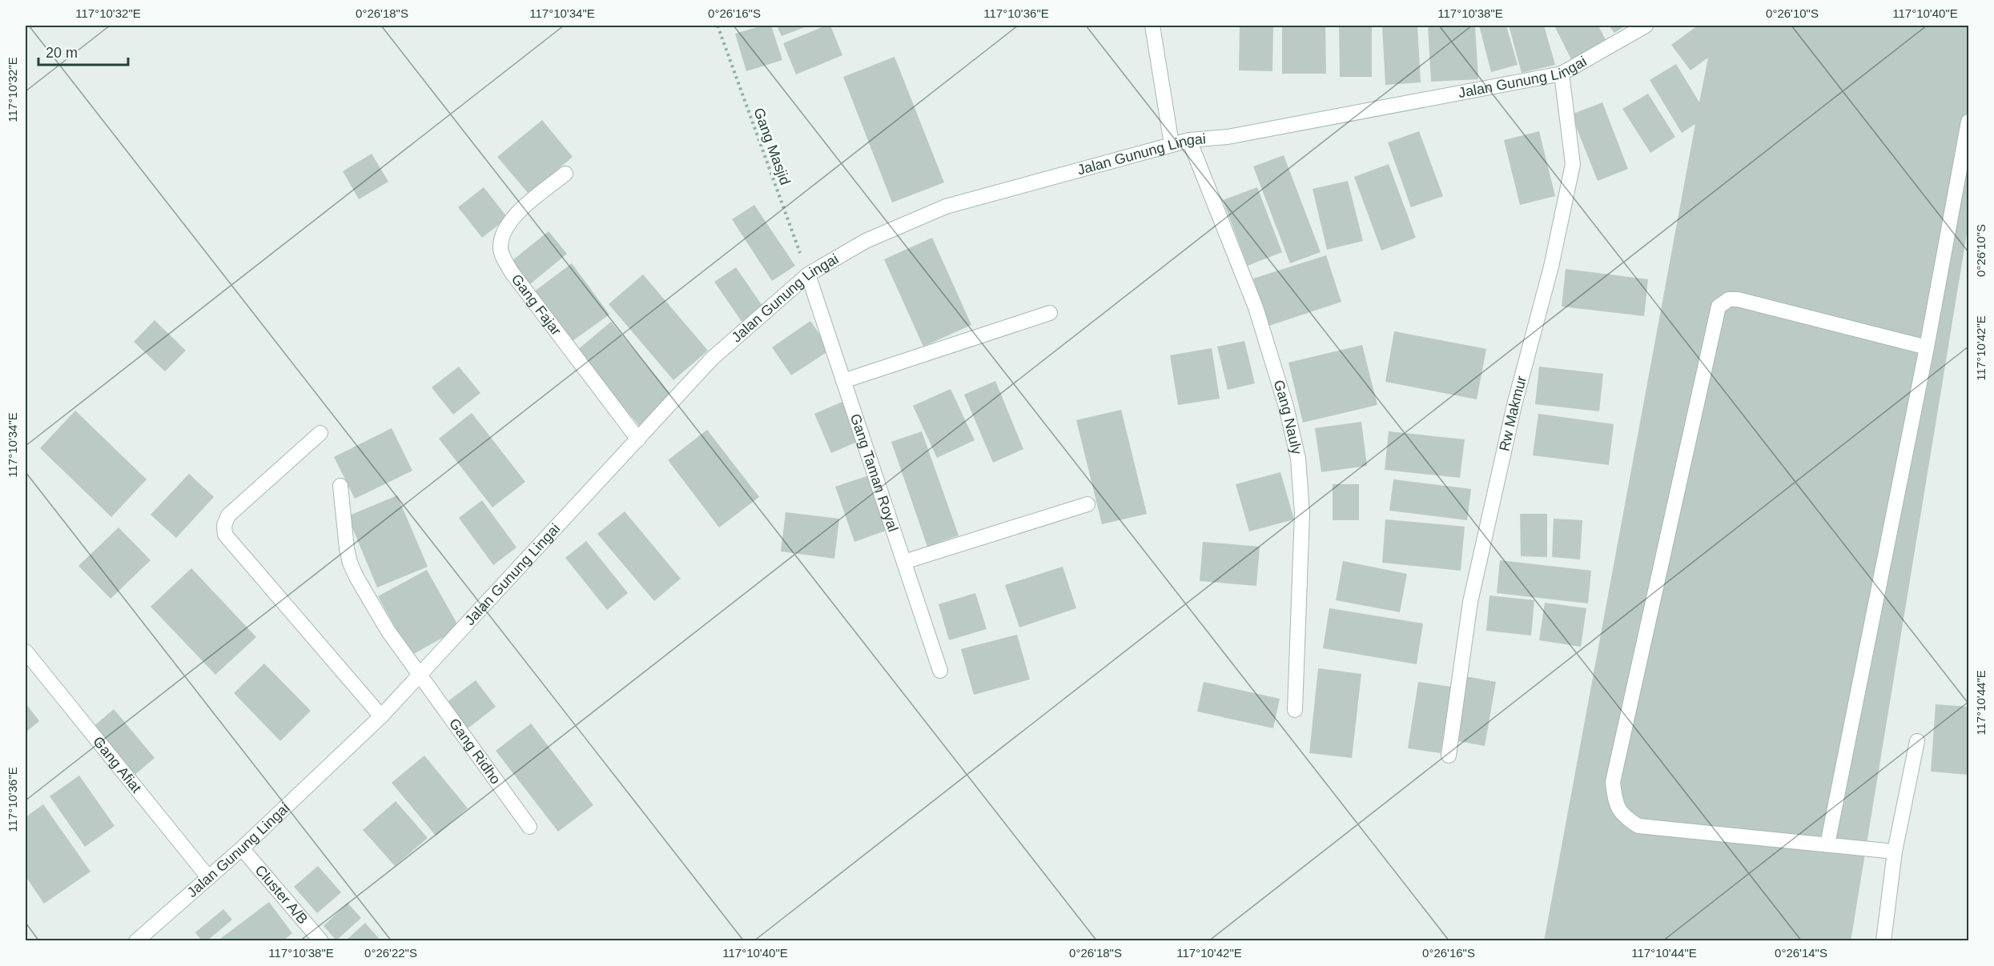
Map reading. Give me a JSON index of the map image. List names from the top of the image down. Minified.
{"streets":{"street":["Jalan Gunung Lingai","Gang Fajar","Rw Makmur","Gang Nauly","Gang Taman Royal","Gang Ridho","Gang Afiat","Cluster A/B"],"path":["Gang Masjid"]},"crossings":[["Jalan Gunung Lingai","Gang Masjid"],["Jalan Gunung Lingai","Gang Fajar"],["Jalan Gunung Lingai","Rw Makmur"],["Jalan Gunung Lingai","Gang Nauly"],["Jalan Gunung Lingai","Gang Taman Royal"],["Jalan Gunung Lingai","Gang Ridho"],["Jalan Gunung Lingai","Gang Afiat"],["Jalan Gunung Lingai","Cluster A/B"],["Gang Masjid","Gang Taman Royal"]],"scale_bar":"20 m","coordinates":["117°10'32\"E","0°26'18\"S","117°10'34\"E","0°26'16\"S","117°10'36\"E","117°10'38\"E","0°26'10\"S","117°10'40\"E","117°10'42\"E","117°10'44\"E","0°26'22\"S","0°26'14\"S"]}
